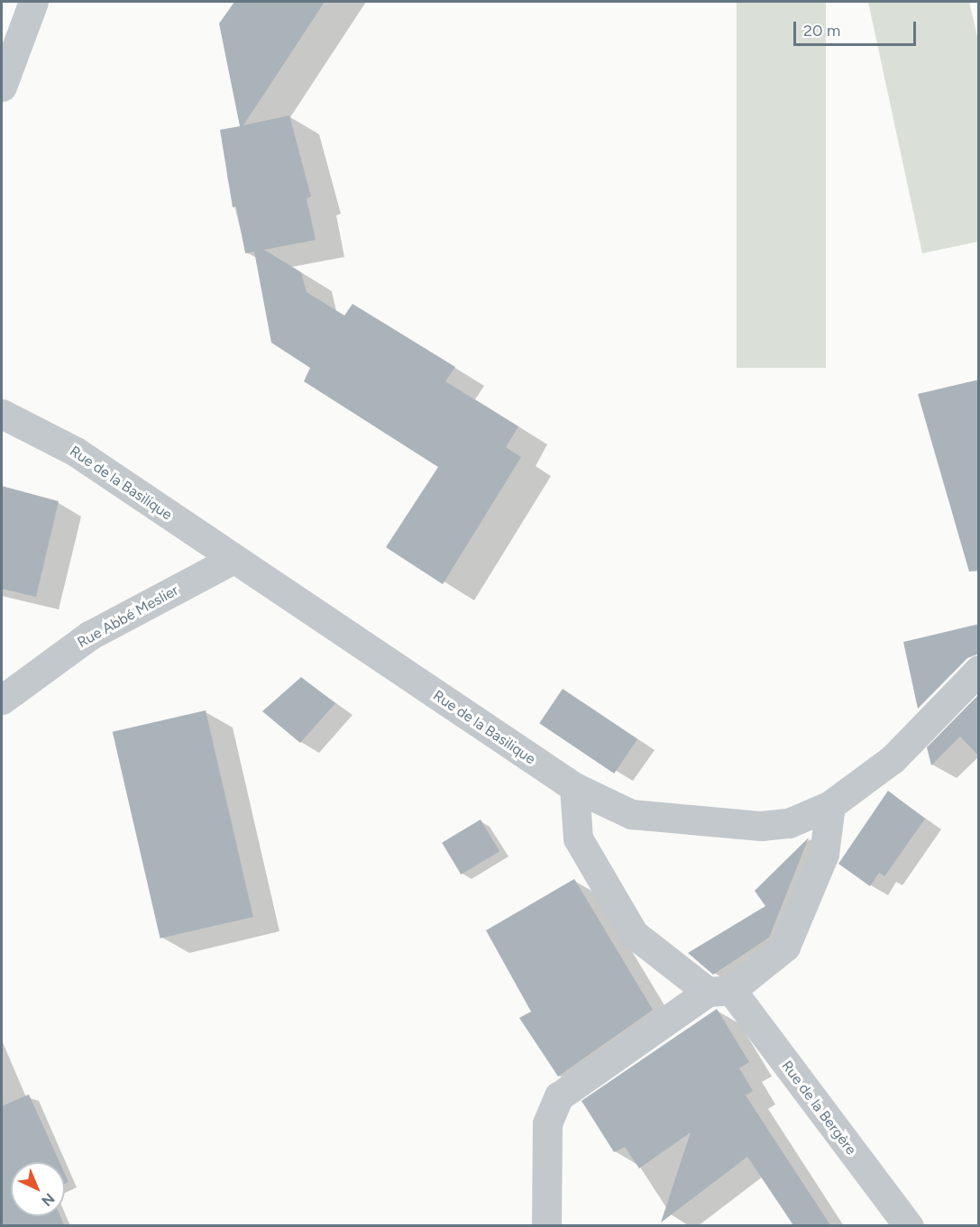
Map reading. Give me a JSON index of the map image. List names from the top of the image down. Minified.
{"streets":{"street":["Rue de la Basilique","Rue Abbé Meslier","Rue de la Bergère"]},"crossings":[["Rue de la Basilique","Rue Abbé Meslier"],["Rue de la Basilique","Rue de la Bergère"]],"scale_bar":"20 m","north":"bottom right"}
